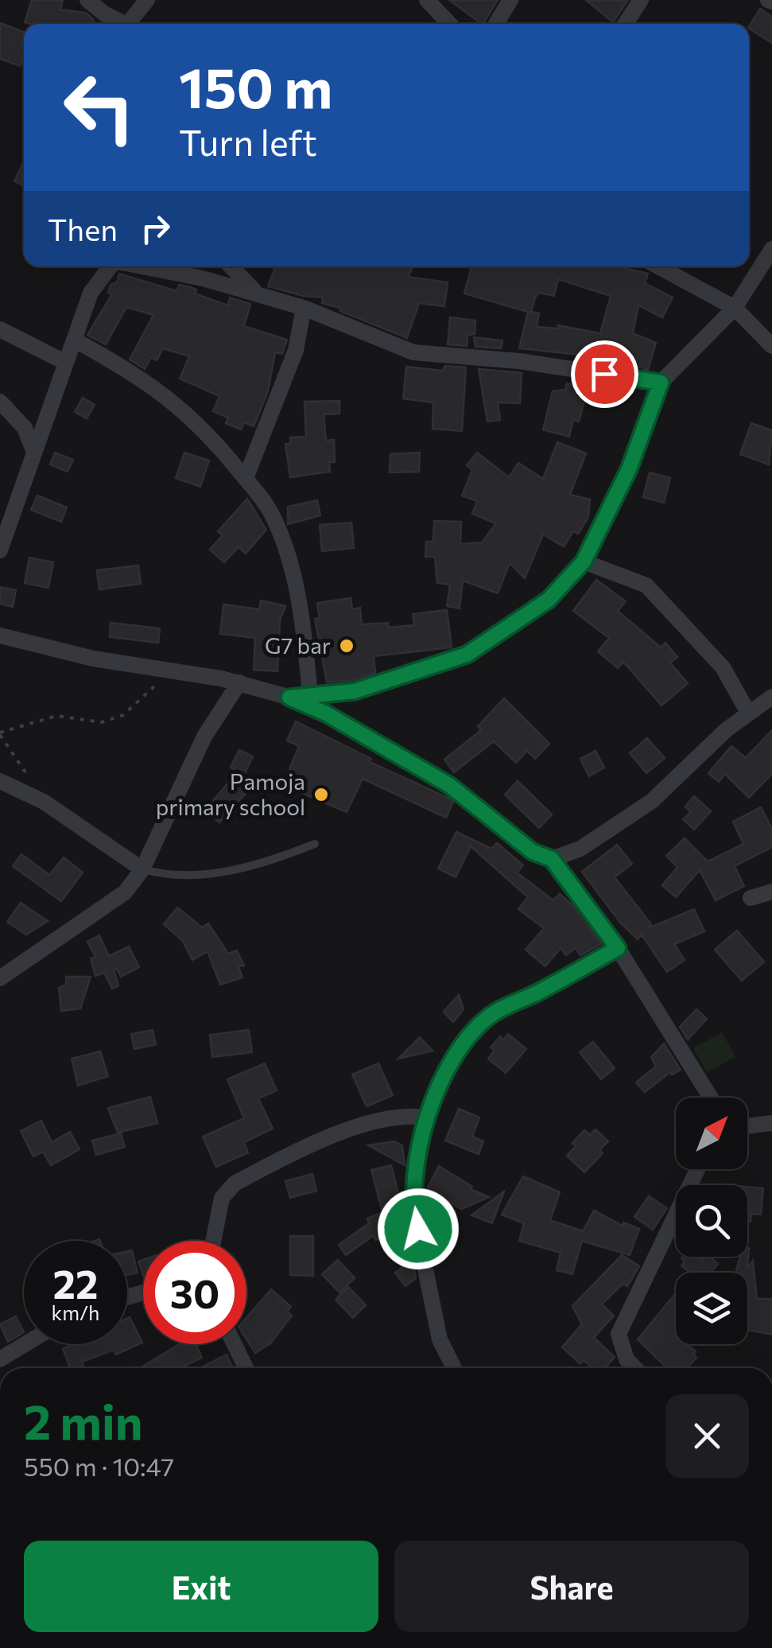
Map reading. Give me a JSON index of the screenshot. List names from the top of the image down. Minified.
{"places":["G7 bar","Pamoja primary school"],"north":"top right","page":{"turn":["150 m","Turn left"],"then":"Then","speed":"22 km/h","limit":"30","heading":["2 min","550 m · 10:47"],"buttons":["Exit","Share"]}}
